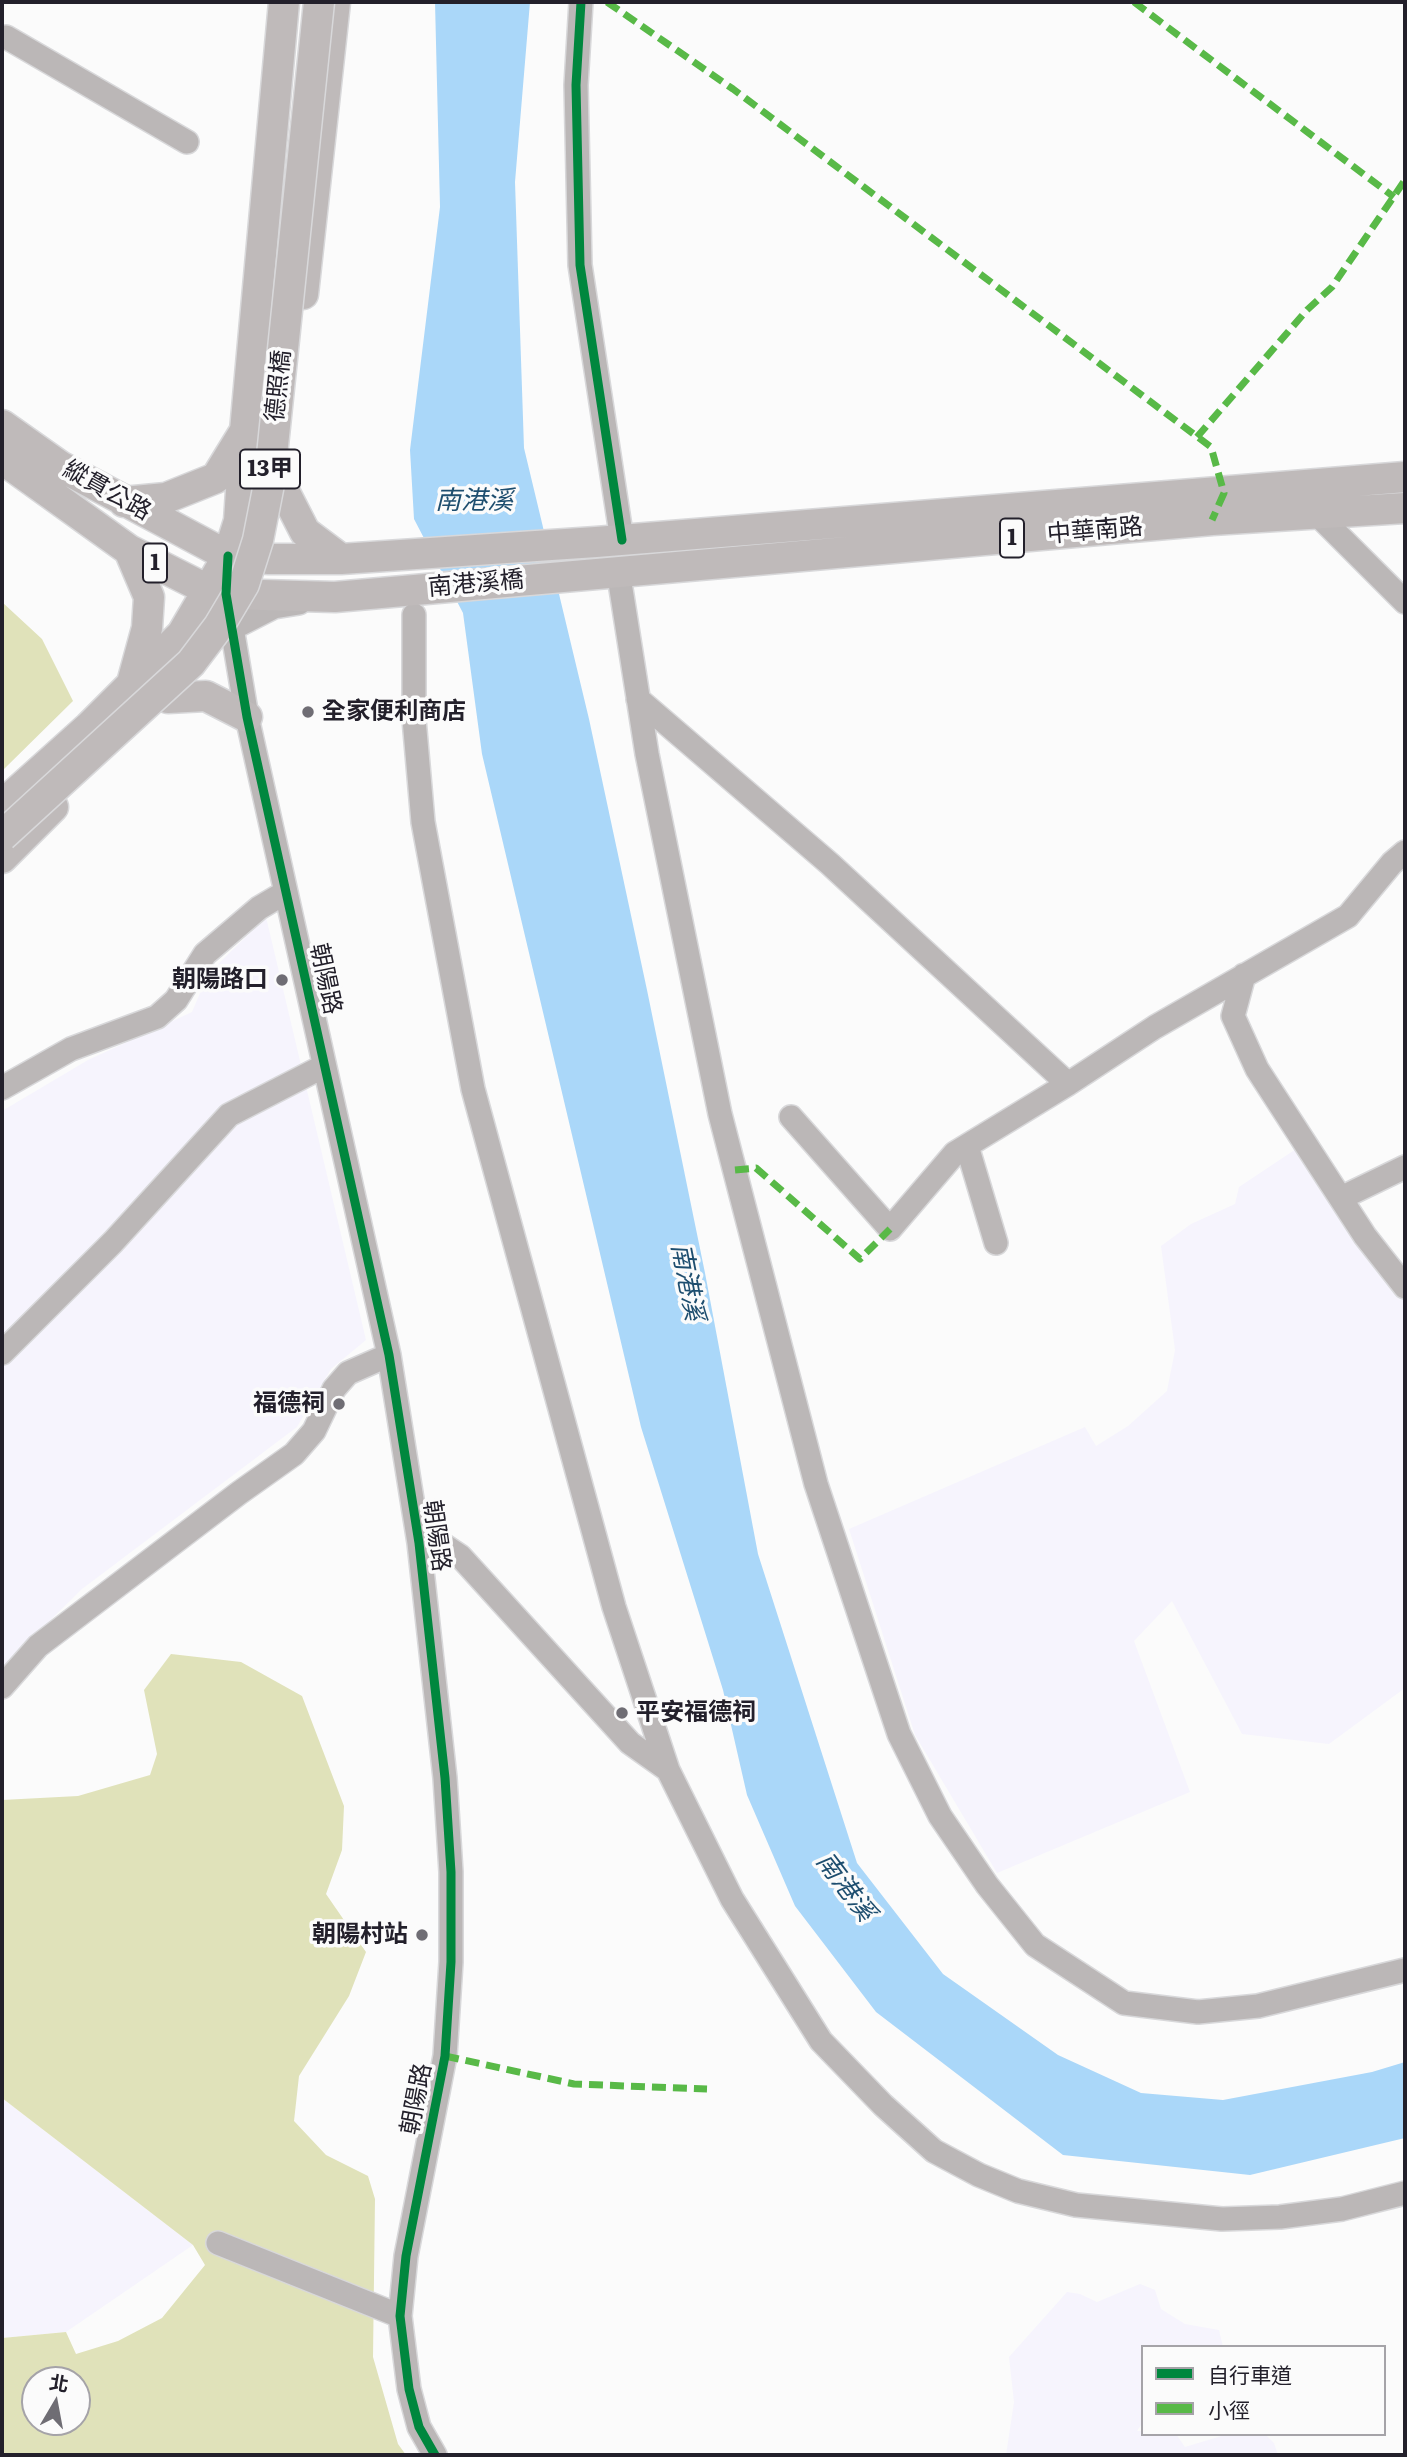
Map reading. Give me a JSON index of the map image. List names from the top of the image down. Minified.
{"streets":{"main road":["德照橋","13甲","縱貫公路","中華南路","1","南港溪橋"],"street":["朝陽路"]},"crossings":[["縱貫公路","南港溪橋"],["中華南路","南港溪橋"]],"water":["南港溪"],"places":["全家便利商店","朝陽路口","福德祠","平安福德祠","朝陽村站"],"legend":["自行車道","小徑"],"north":"top"}
